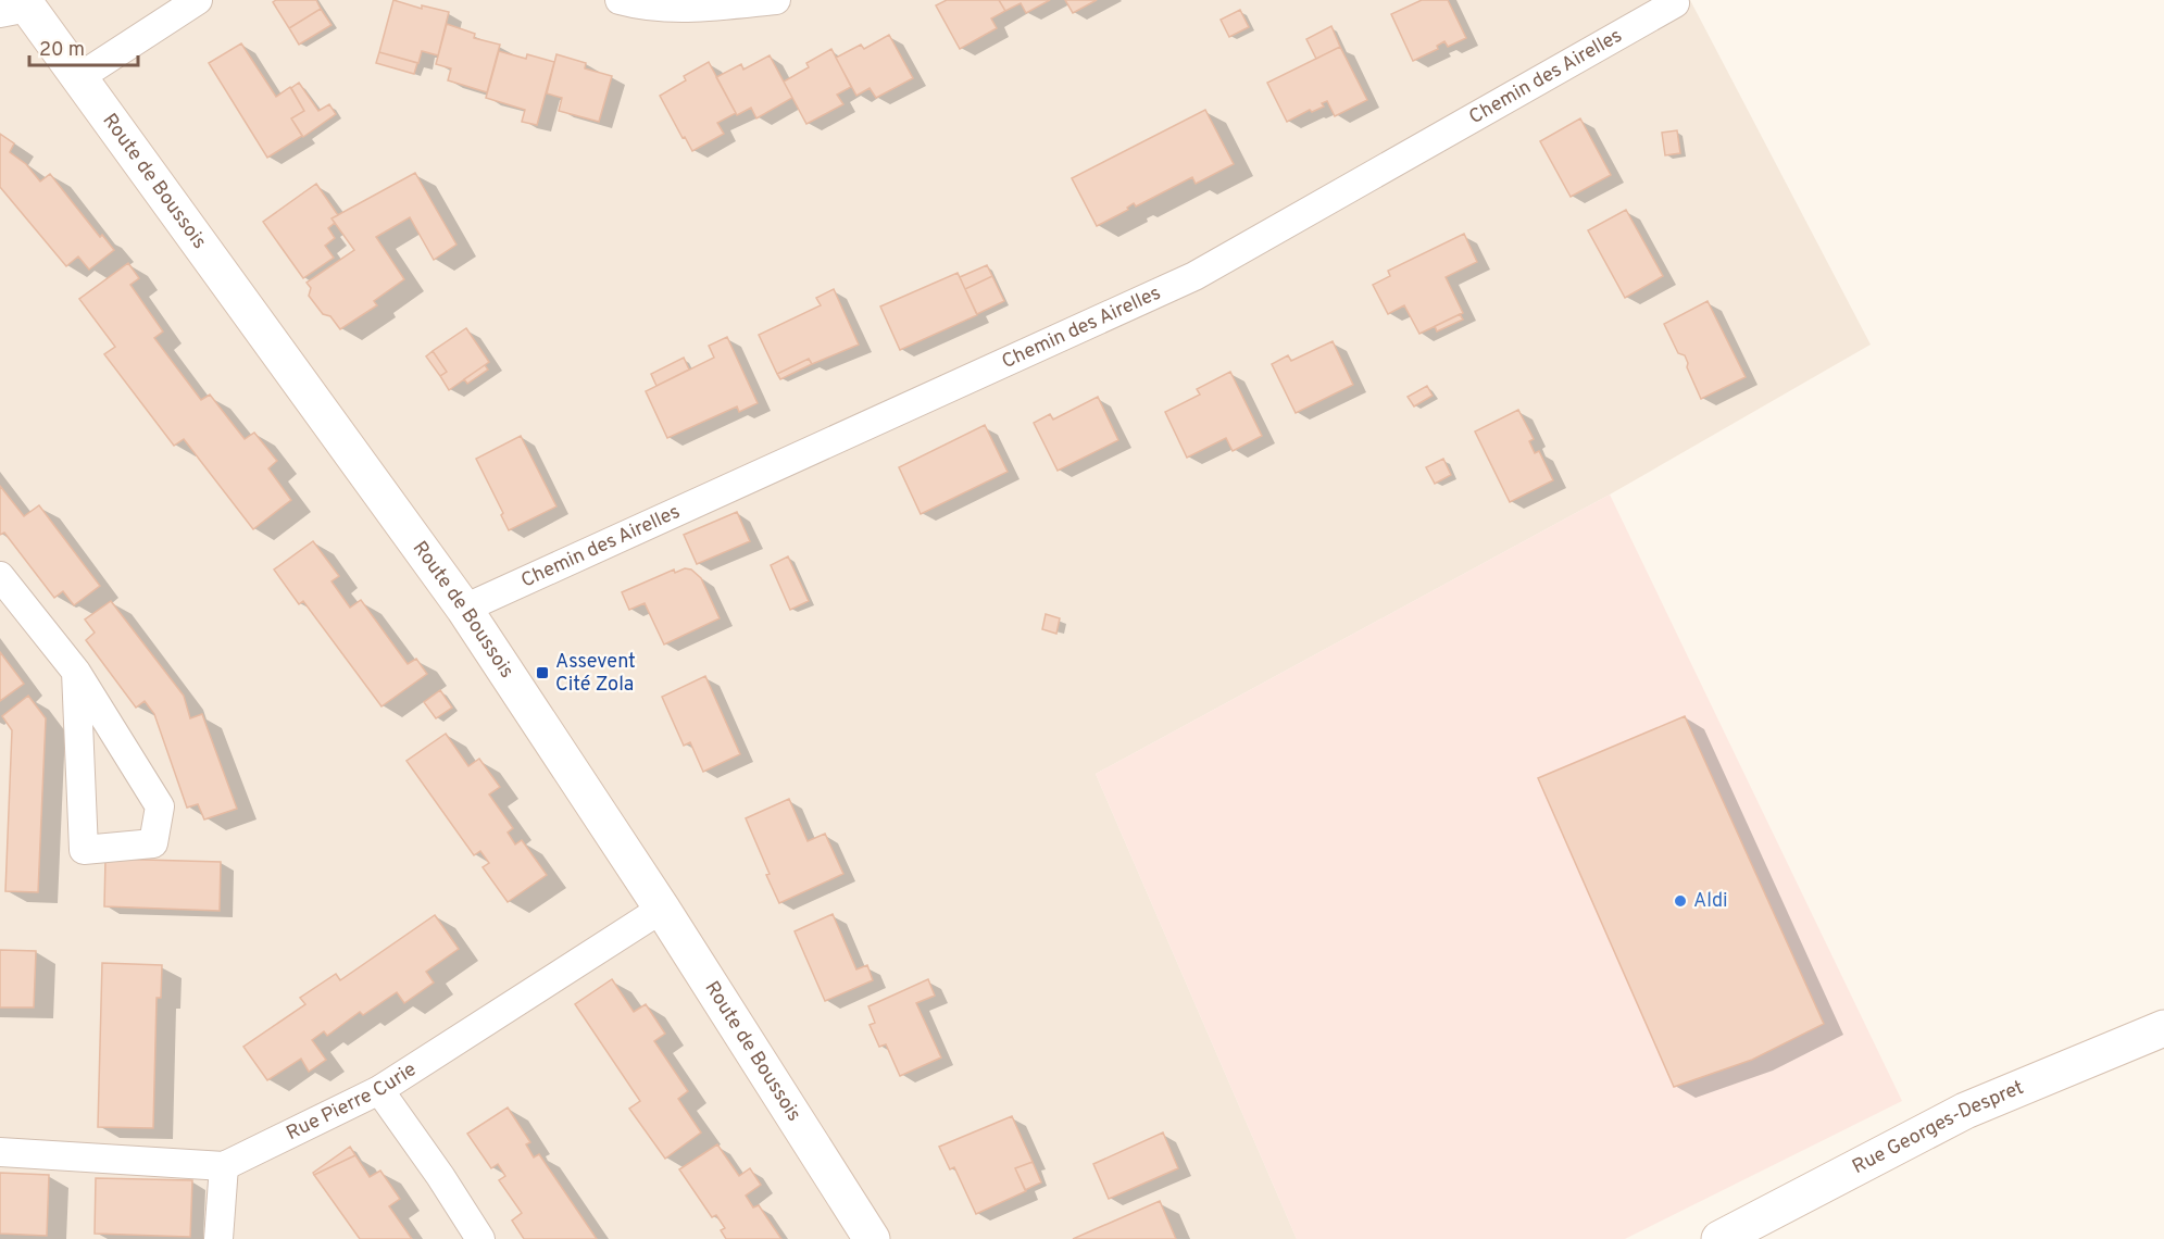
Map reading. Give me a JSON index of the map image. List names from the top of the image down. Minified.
{"streets":{"street":["Chemin des Airelles","Route de Boussois","Rue Pierre Curie","Rue Georges-Despret"]},"crossings":[["Chemin des Airelles","Route de Boussois"],["Route de Boussois","Rue Pierre Curie"]],"places":{"transit":["Assevent Cité Zola"],"other":["Aldi"]},"scale_bar":"20 m"}
